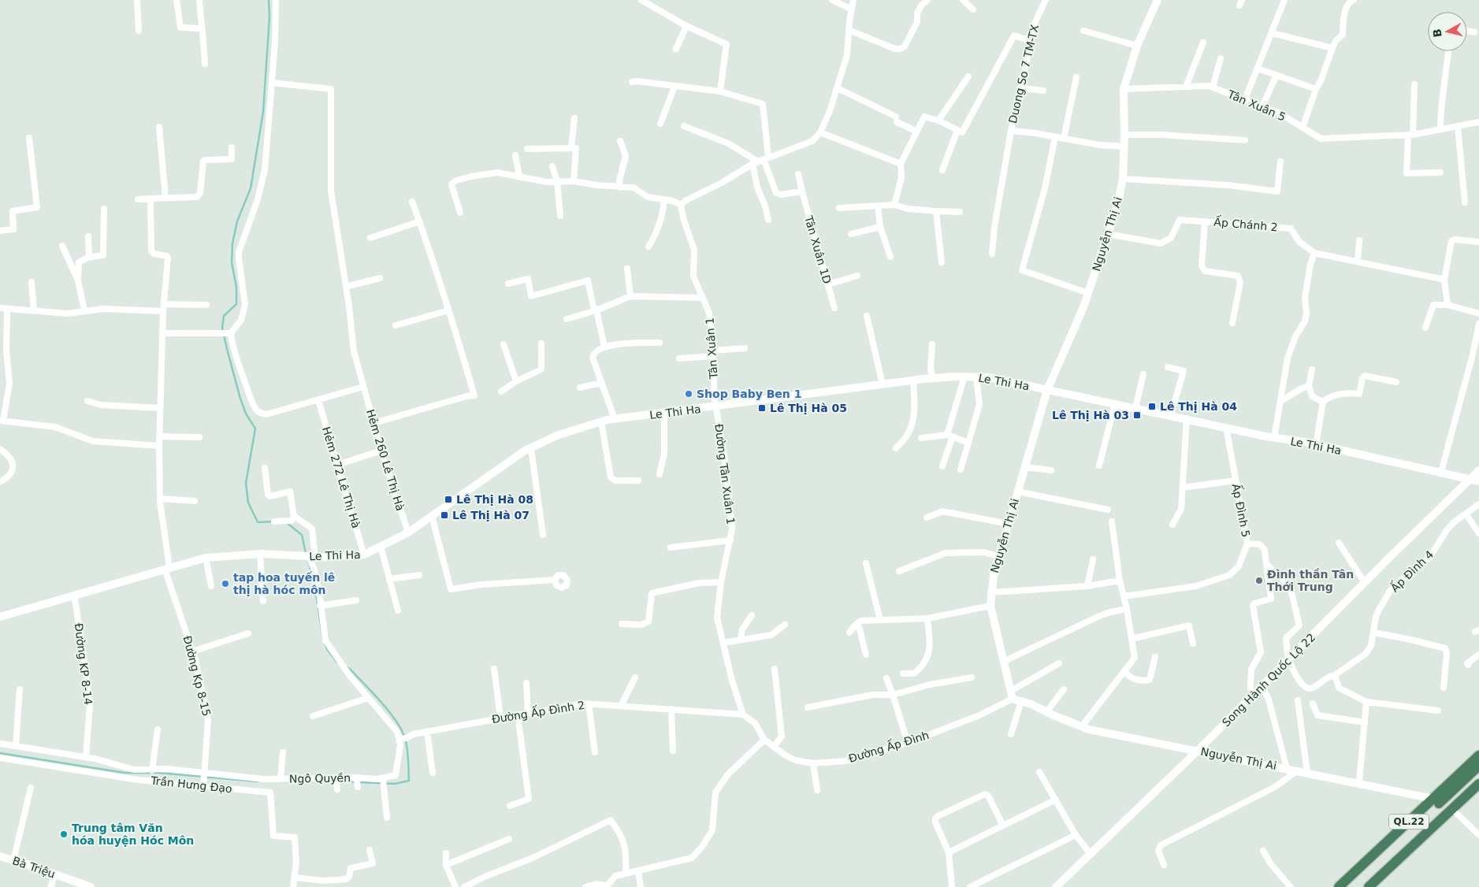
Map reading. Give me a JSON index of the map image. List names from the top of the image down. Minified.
{"streets":{"highway":["QL.22"],"street":["Duong So 7 TM-TX","Tân Xuân 5","Ấp Chánh 2","Nguyễn Thị Ai","Tân Xuân 1D","Tân Xuân 1","Le Thi Ha","Hẻm 260 Lê Thị Hà","Đường Tân Xuân 1","Hẻm 272 Lê Thị Hà","Ấp Đình 5","Ấp Đình 4","Đường KP 8-14","Đường Kp 8-15","Song Hành Quốc Lộ 22","Đường Ấp Đình 2","Đường Ấp Đình","Ngô Quyền","Trần Hưng Đạo","Bà Triệu"]},"crossings":[["Duong So 7 TM-TX","Nguyễn Thị Ai"],["Tân Xuân 5","Nguyễn Thị Ai"],["Ấp Chánh 2","Nguyễn Thị Ai"],["Nguyễn Thị Ai","Le Thi Ha"],["Nguyễn Thị Ai","Song Hành Quốc Lộ 22"],["Nguyễn Thị Ai","Đường Ấp Đình"],["Nguyễn Thị Ai","QL.22"],["Tân Xuân 1","Le Thi Ha"],["Tân Xuân 1","Đường Tân Xuân 1"],["Le Thi Ha","Hẻm 260 Lê Thị Hà"],["Le Thi Ha","Đường Tân Xuân 1"],["Le Thi Ha","Hẻm 272 Lê Thị Hà"],["Le Thi Ha","Ấp Đình 5"],["Le Thi Ha","Đường KP 8-14"],["Le Thi Ha","Đường Kp 8-15"],["Le Thi Ha","Song Hành Quốc Lộ 22"],["Đường Tân Xuân 1","Đường Ấp Đình 2"],["Đường Tân Xuân 1","Đường Ấp Đình"],["Ấp Đình 4","Song Hành Quốc Lộ 22"],["Đường KP 8-14","Ngô Quyền"],["Đường Kp 8-15","Ngô Quyền"],["Đường Kp 8-15","Trần Hưng Đạo"]],"places":{"other":["Shop Baby Ben 1","Đình thần Tân Thới Trung","tap hoa tuyến lê thị hà hóc môn","Trung tâm Văn hóa huyện Hóc Môn"],"transit":["Lê Thị Hà 04","Lê Thị Hà 05","Lê Thị Hà 03","Lê Thị Hà 08","Lê Thị Hà 07"]},"north":"left"}
